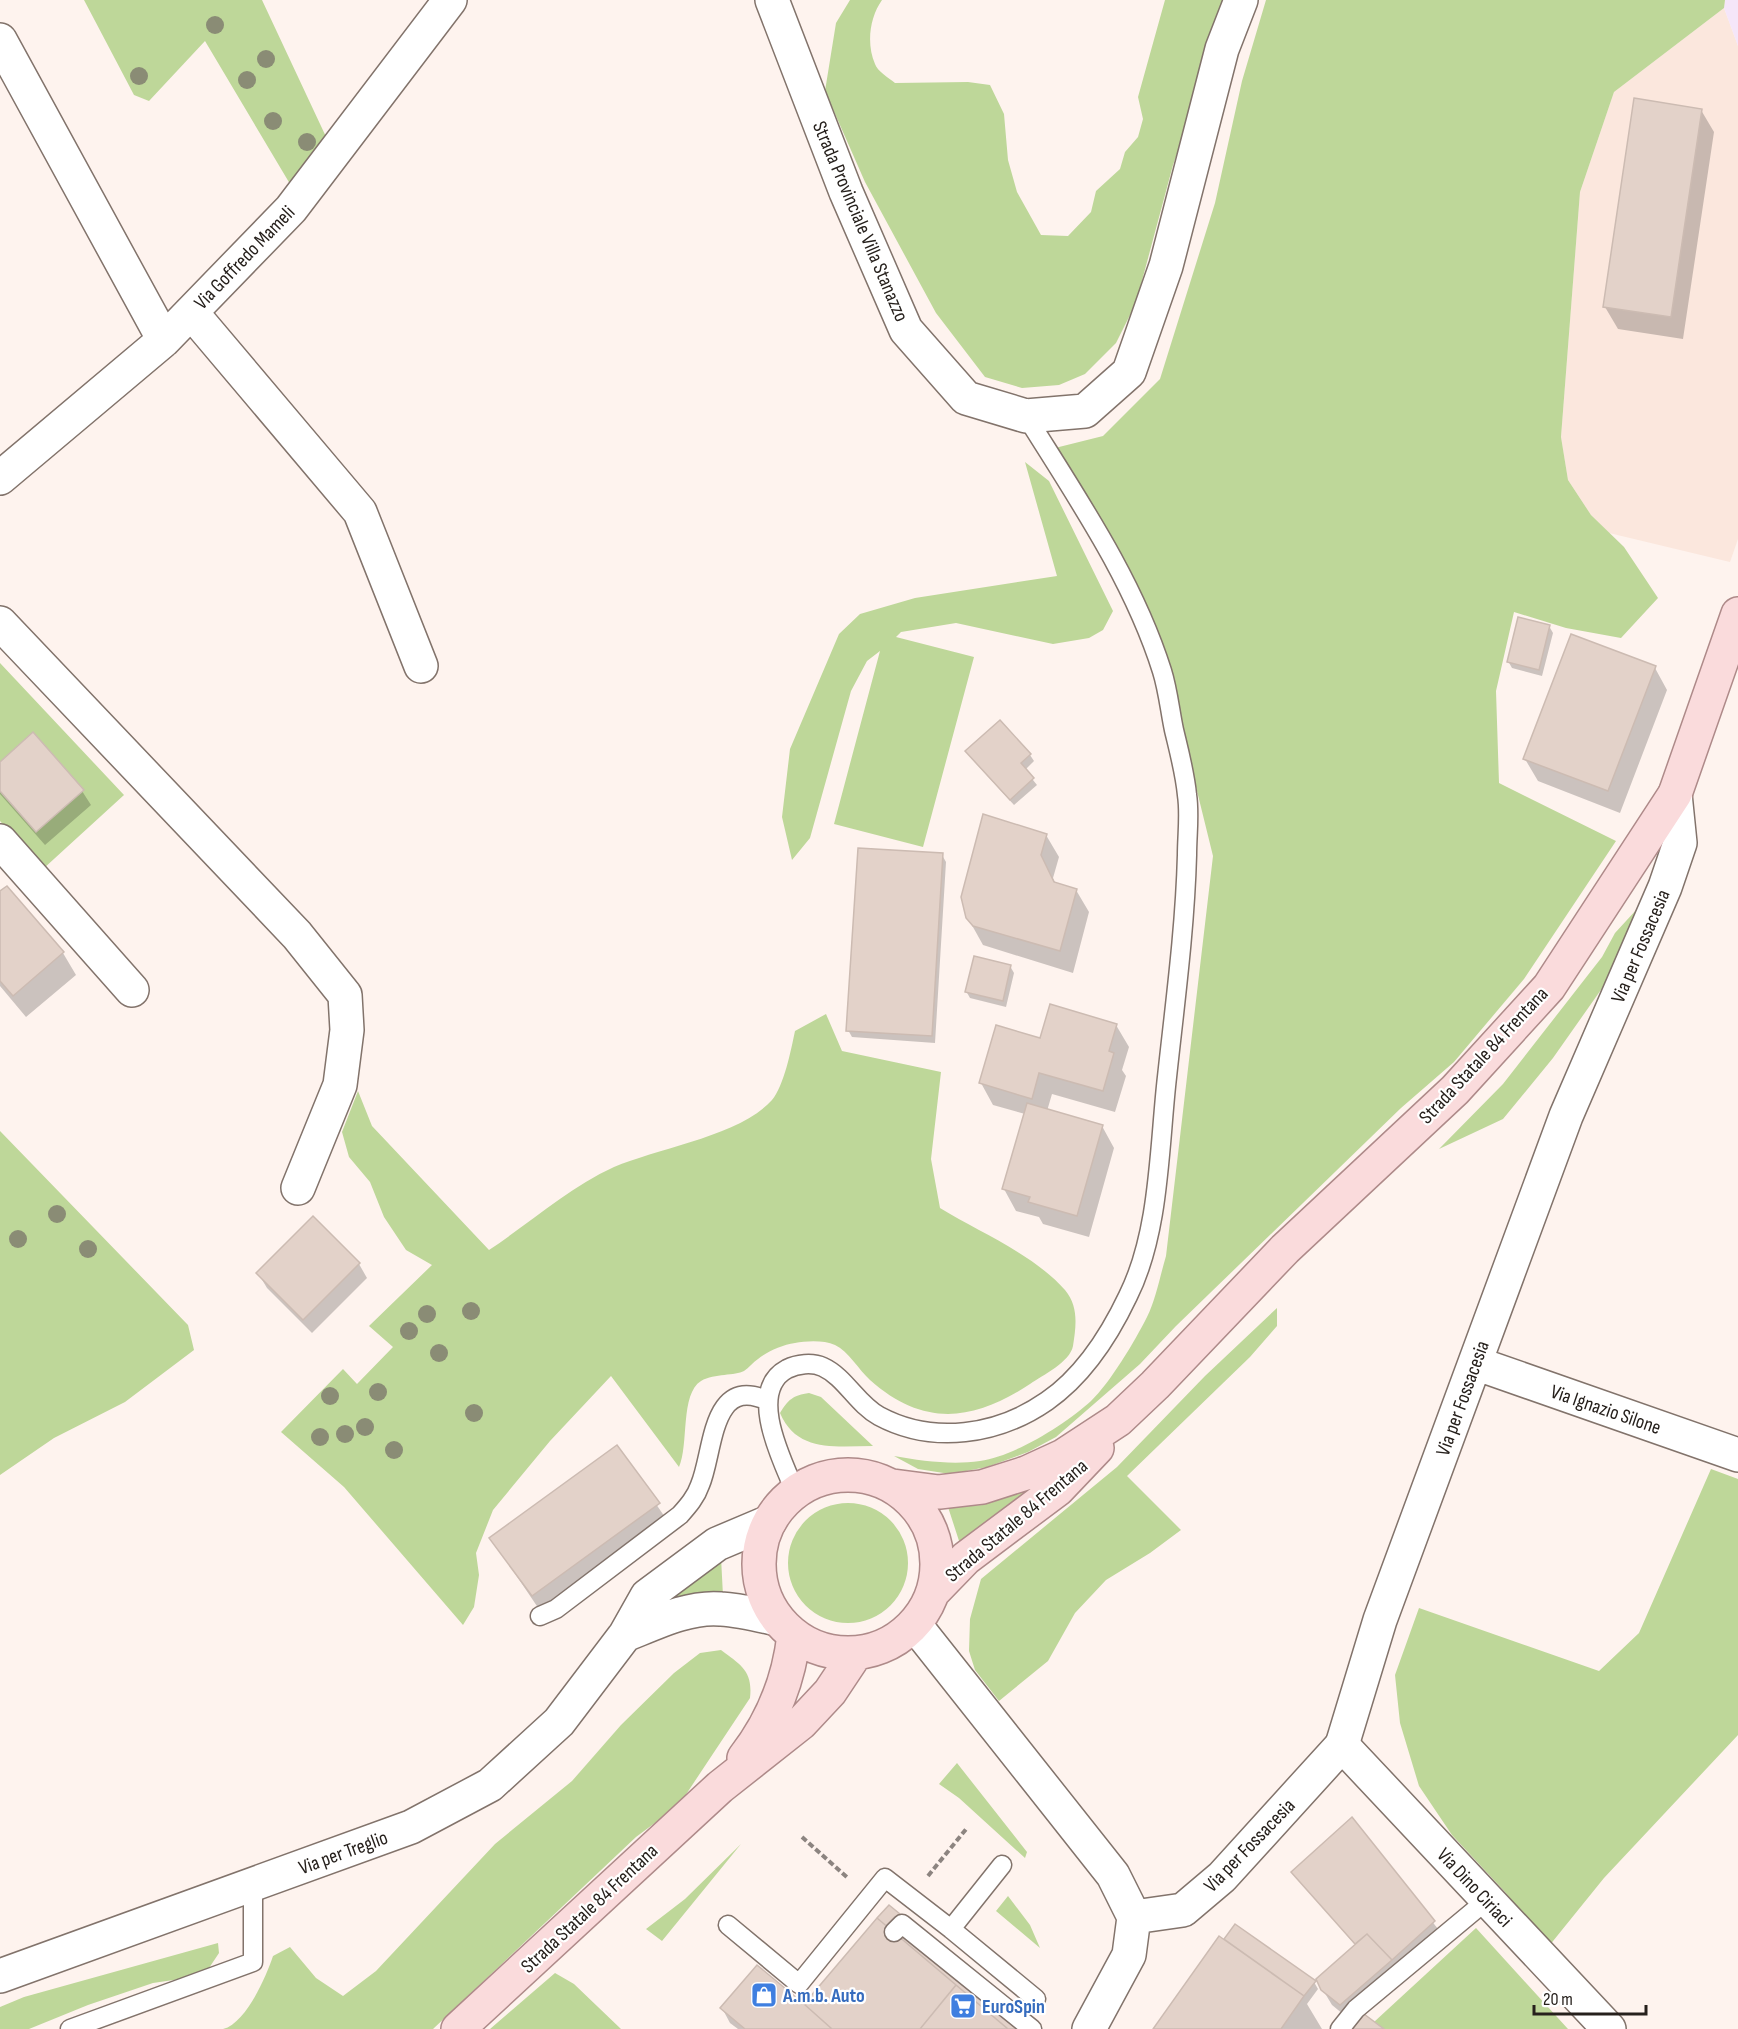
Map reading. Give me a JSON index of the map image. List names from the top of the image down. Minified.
{"streets":{"main road":["Strada Statale 84 Frentana"],"street":["Strada Provinciale Villa Stanazzo","Via Goffredo Mameli","Via per Fossacesia","Via Ignazio Silone","Via per Treglio","Via Dino Ciriaci"]},"crossings":[["Via per Fossacesia","Strada Statale 84 Frentana"],["Via per Fossacesia","Via Ignazio Silone"],["Via per Fossacesia","Via Dino Ciriaci"],["Strada Statale 84 Frentana","Via per Treglio"]],"places":{"shop":["A.m.b. Auto"],"supermarket":["EuroSpin"]},"scale_bar":"20 m"}
